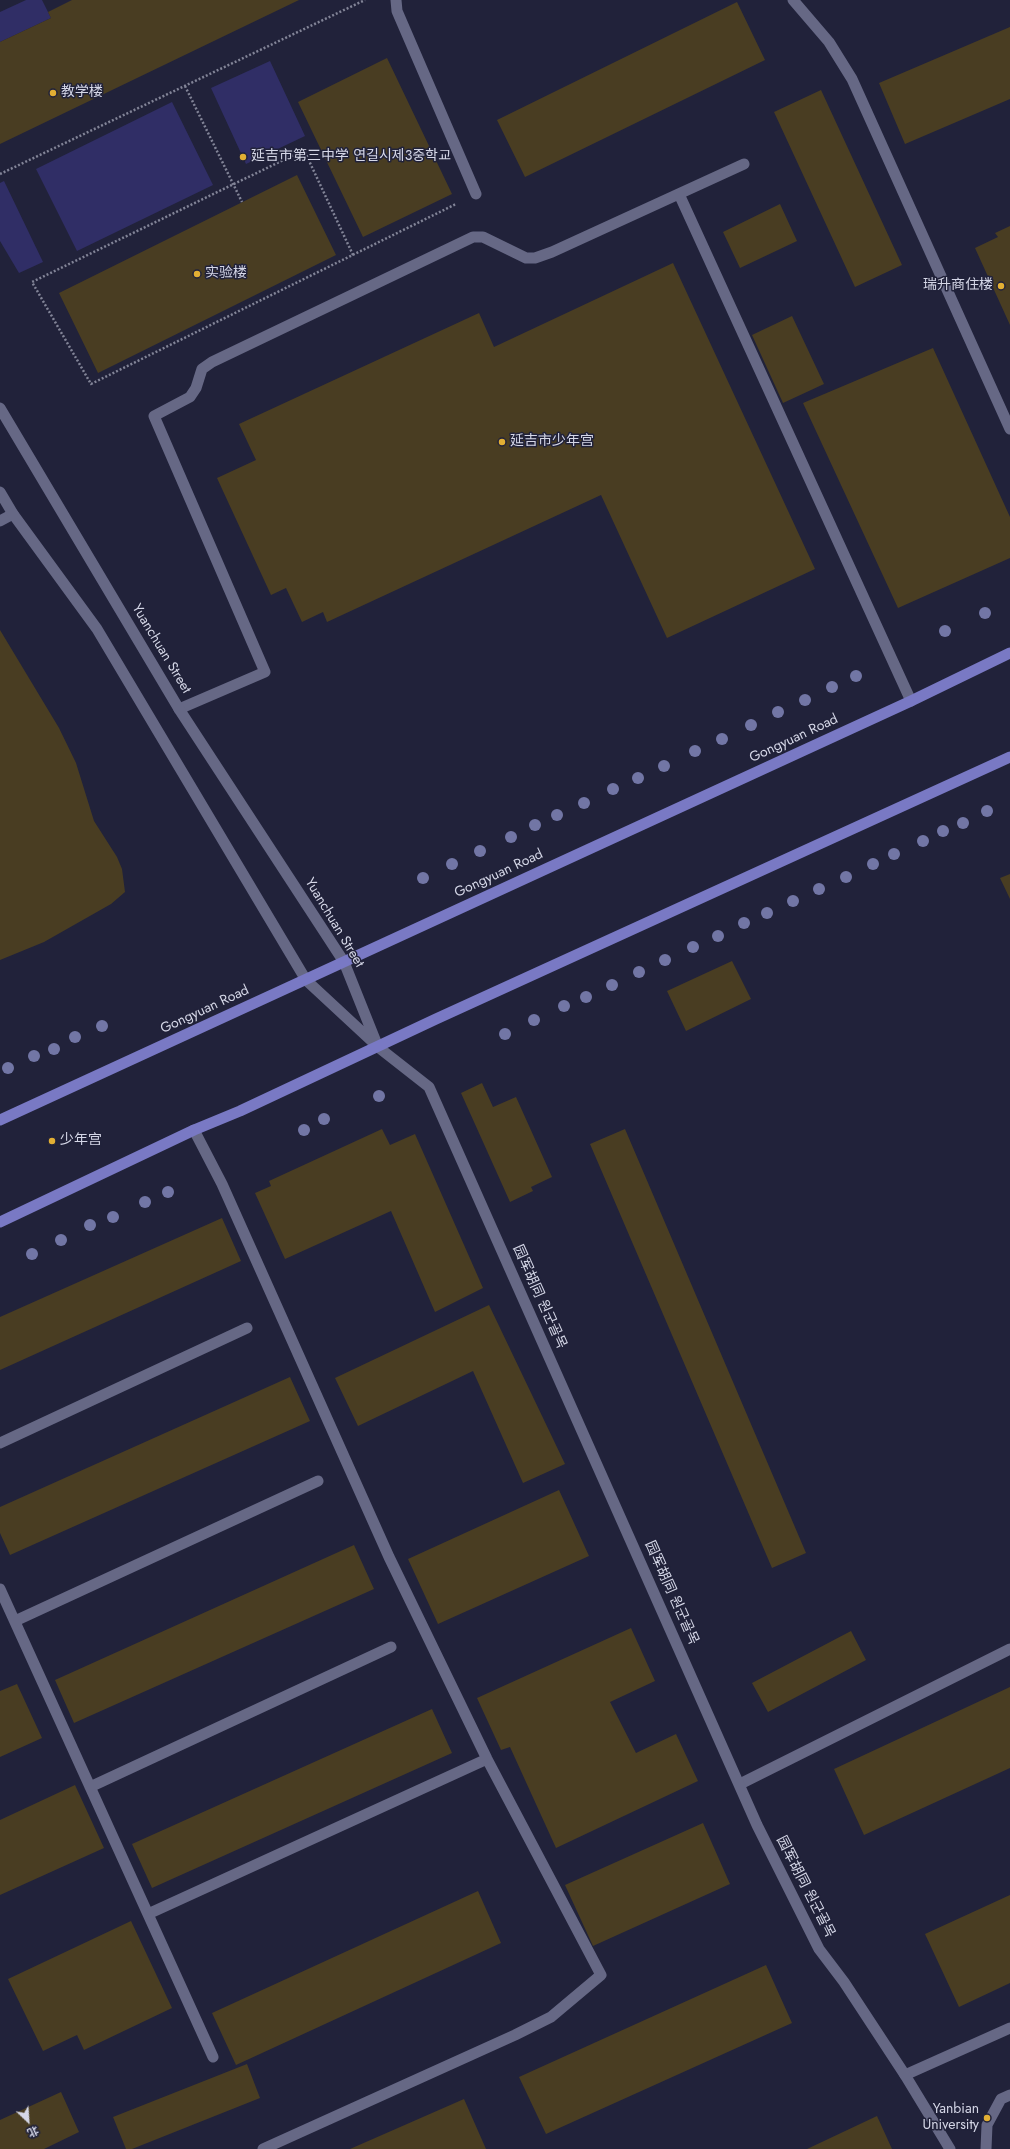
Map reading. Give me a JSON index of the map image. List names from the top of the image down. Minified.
{"streets":{"main road":["Gongyuan Road"],"street":["Yuanchuan Street","园军胡同 원군골목"]},"crossings":[["Yuanchuan Street","Gongyuan Road"],["Yuanchuan Street","园军胡同 원군골목"]],"places":["教学楼","延吉市第三中学 연길시제3중학교","实验楼","瑞升商住楼","延吉市少年宫","少年宫","Yanbian University"],"north":"bottom right"}
